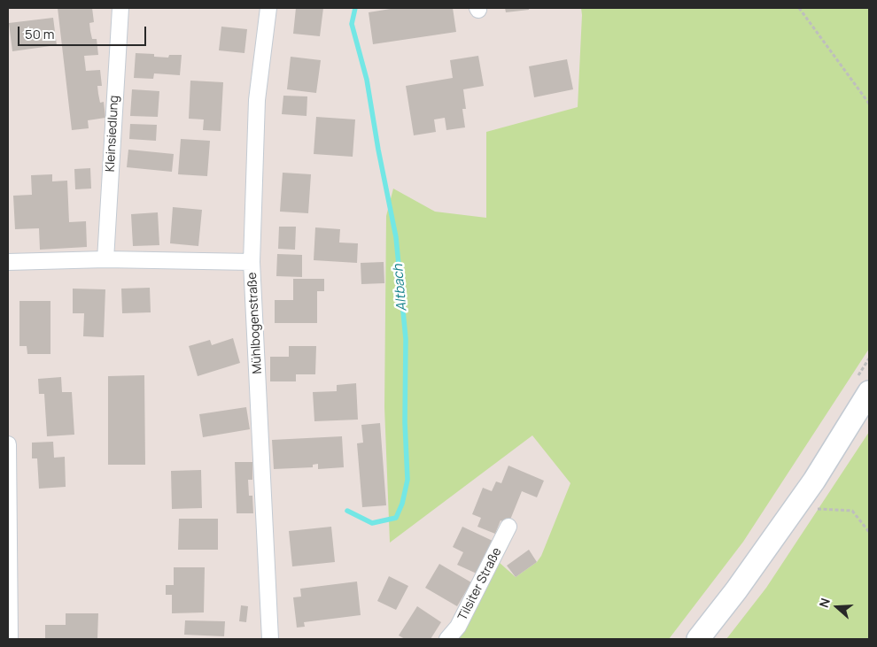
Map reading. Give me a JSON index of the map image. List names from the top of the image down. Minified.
{"streets":{"street":["Kleinsiedlung","Mühlbogenstraße","Tilsiter Straße"]},"water":["Altbach"],"scale_bar":"50 m","north":"left"}
